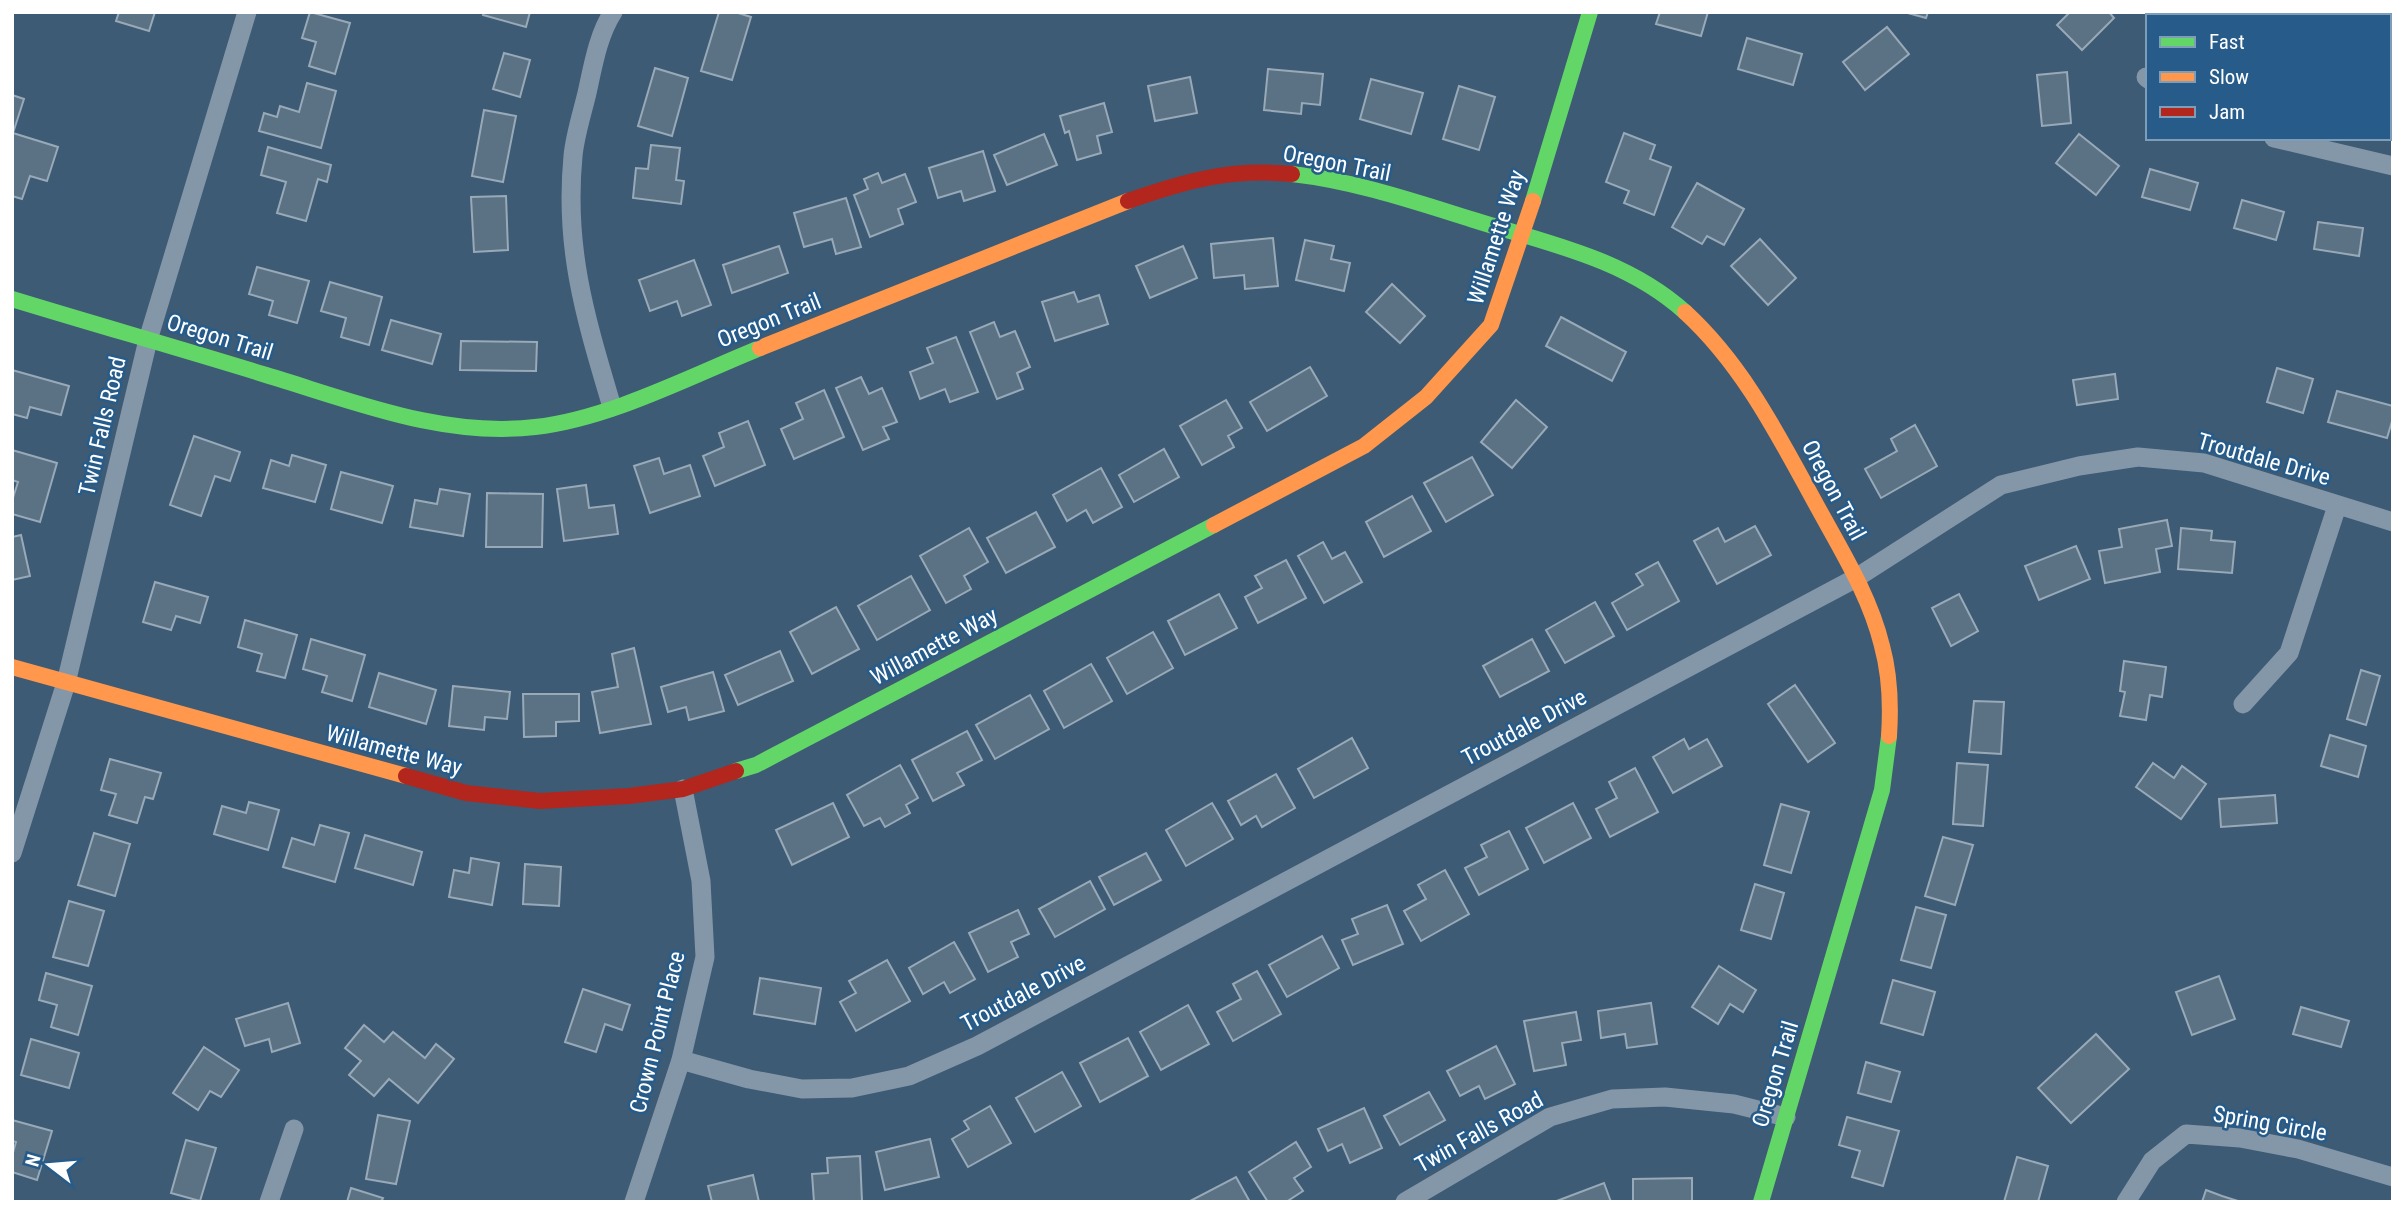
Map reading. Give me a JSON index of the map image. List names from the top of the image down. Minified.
{"streets":{"street":["Oregon Trail","Willamette Way","Twin Falls Road","Troutdale Drive","Crown Point Place","Spring Circle"]},"crossings":[["Oregon Trail","Willamette Way"],["Oregon Trail","Twin Falls Road"],["Oregon Trail","Troutdale Drive"],["Willamette Way","Twin Falls Road"],["Willamette Way","Crown Point Place"],["Troutdale Drive","Crown Point Place"]],"legend":["Fast","Slow","Jam"],"north":"left"}
